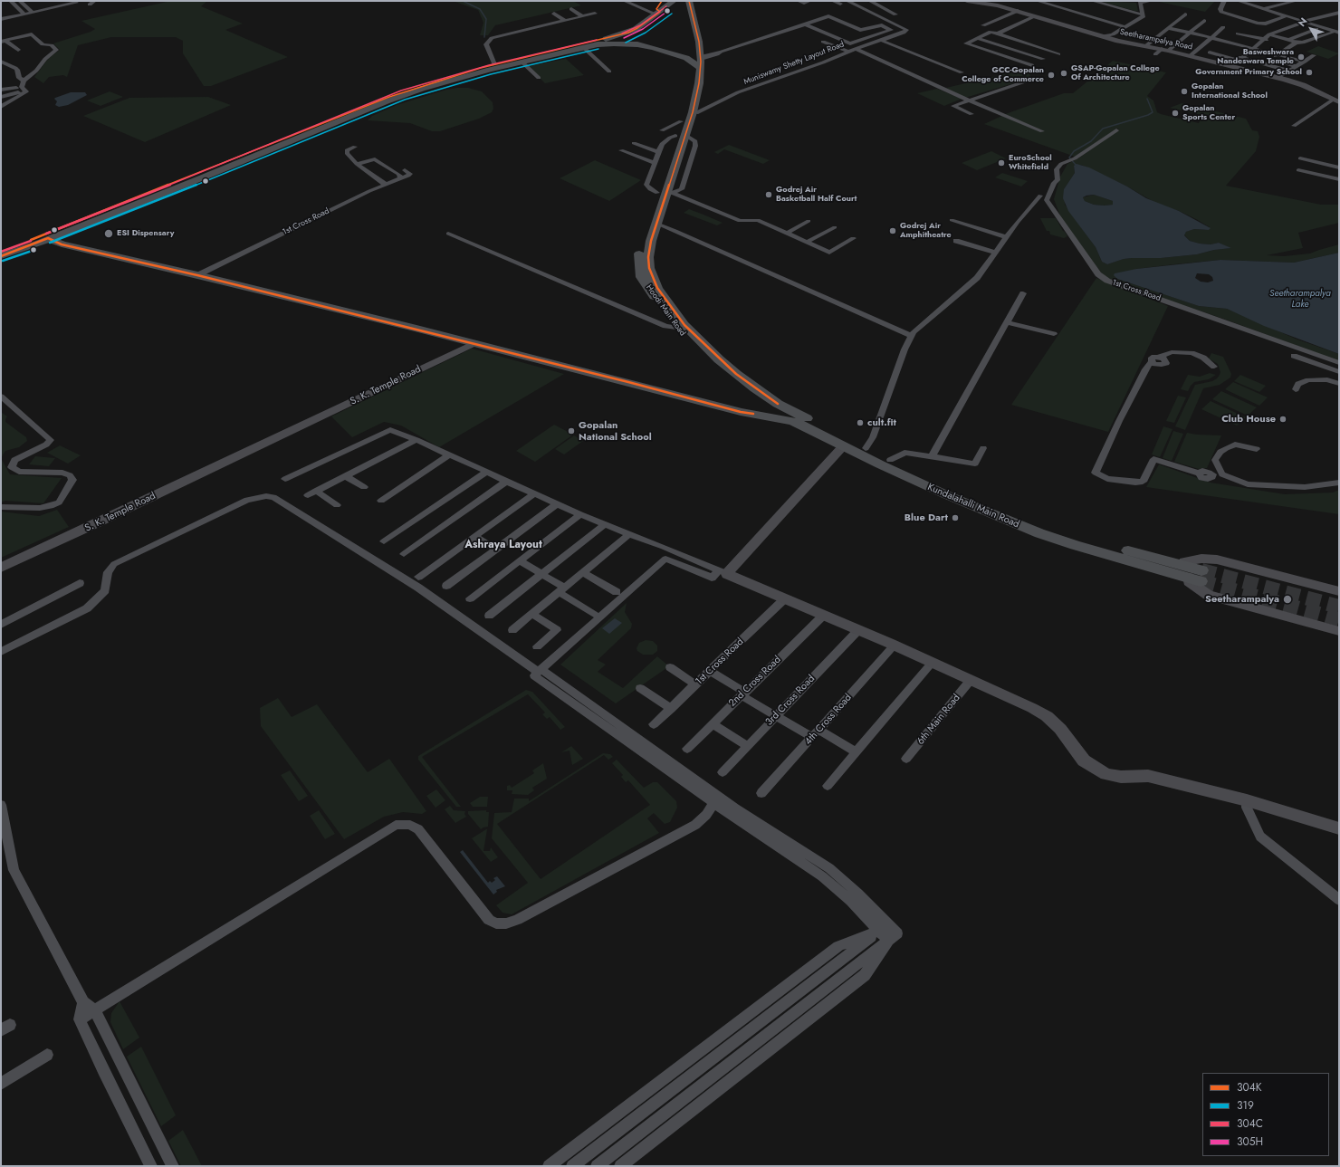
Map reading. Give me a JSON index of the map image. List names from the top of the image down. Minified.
{"streets":{"main road":["Hoodi Main Road","Kundalahalli Main Road"],"street":["Seetharampalya Road","Muniswamy Shetty Layout Road","1st Cross Road","S. K. Temple Road","2nd Cross Road","3rd Cross Road","4th Cross Road","6th Main Road"]},"crossings":[["Muniswamy Shetty Layout Road","Hoodi Main Road"],["1st Cross Road","Kundalahalli Main Road"],["Hoodi Main Road","Kundalahalli Main Road"],["S. K. Temple Road","Kundalahalli Main Road"]],"districts":["Ashraya Layout"],"water":["Seetharampalya Lake"],"places":["Basweshwara Nandeswara Temple","Government Primary School","GSAP-Gopalan College Of Architecture","GCC-Gopalan College of Commerce","Gopalan International School","Gopalan Sports Center","EuroSchool Whitefield","Godrej Air Basketball Half Court","Godrej Air Amphitheatre","ESI Dispensary","Club House","cult.fit","Gopalan National School","Blue Dart","Seetharampalya"],"lines":["transit line 304K","transit line 304C","transit line 305H","transit line 319"],"legend":["304K","319","304C","305H"],"north":"top left"}
